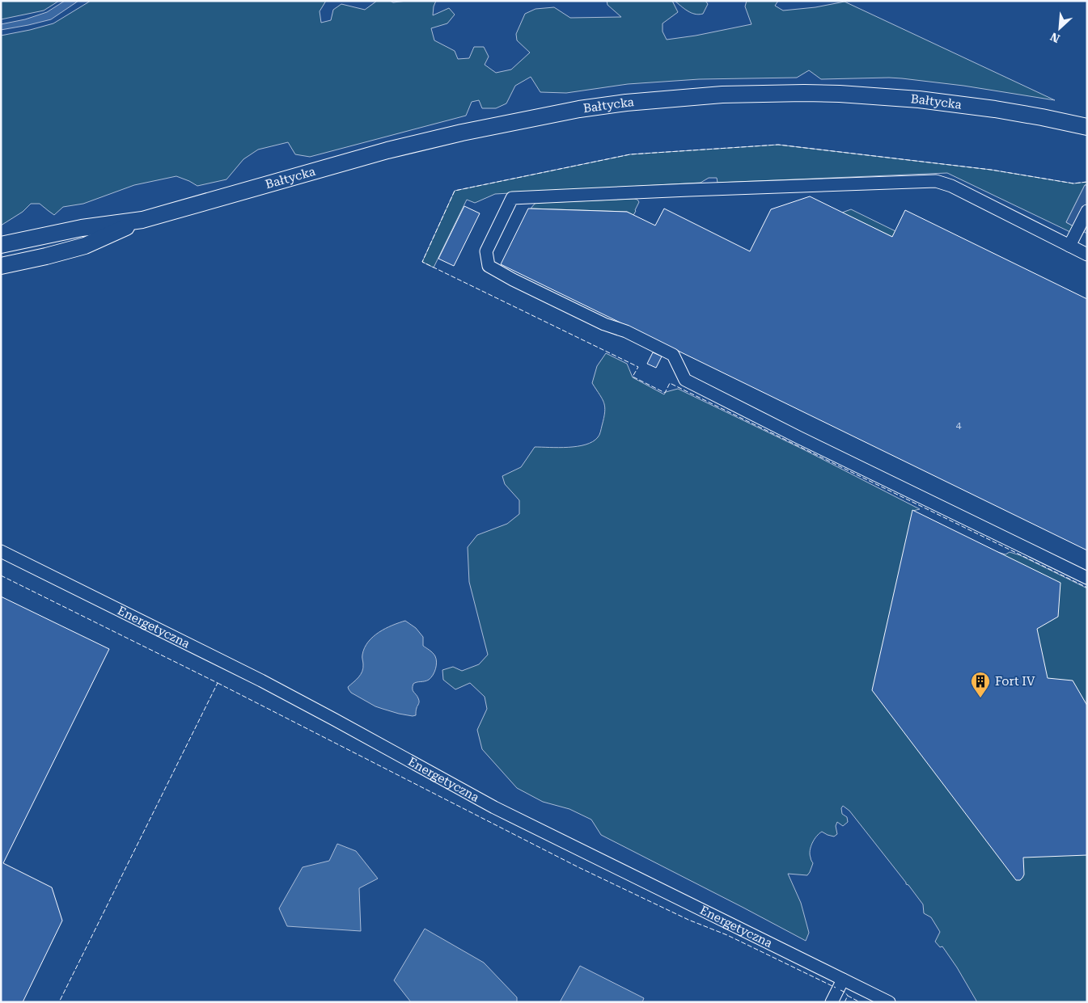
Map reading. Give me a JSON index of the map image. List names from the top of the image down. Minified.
{"streets":{"main road":["Bałtycka"],"street":["Energetyczna"]},"places":{"building":["Fort IV"]},"house_numbers":["4"],"north":"bottom left"}
